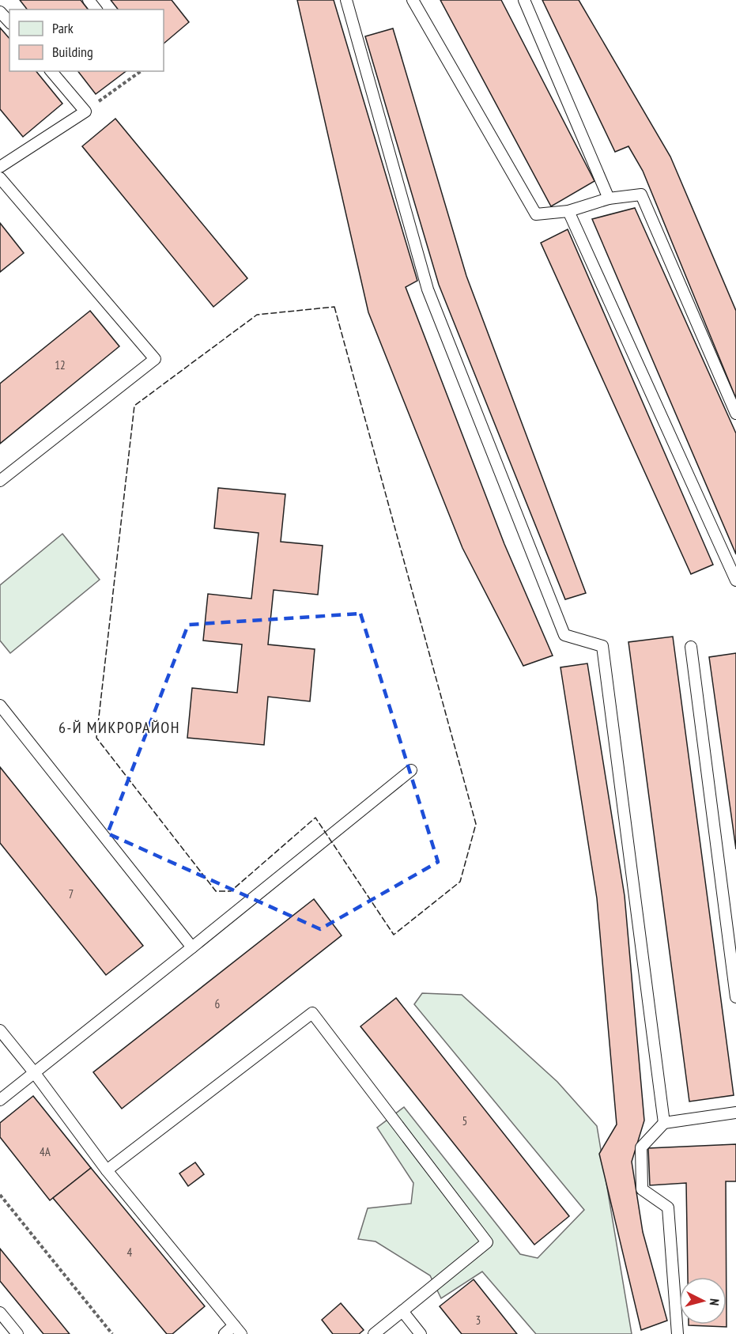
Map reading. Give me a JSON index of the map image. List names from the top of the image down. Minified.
{"districts":["6-Й МИКРОРАЙОН"],"house_numbers":["12","7","6","5","4А","4","3"],"legend":["Park","Building"],"north":"right"}
